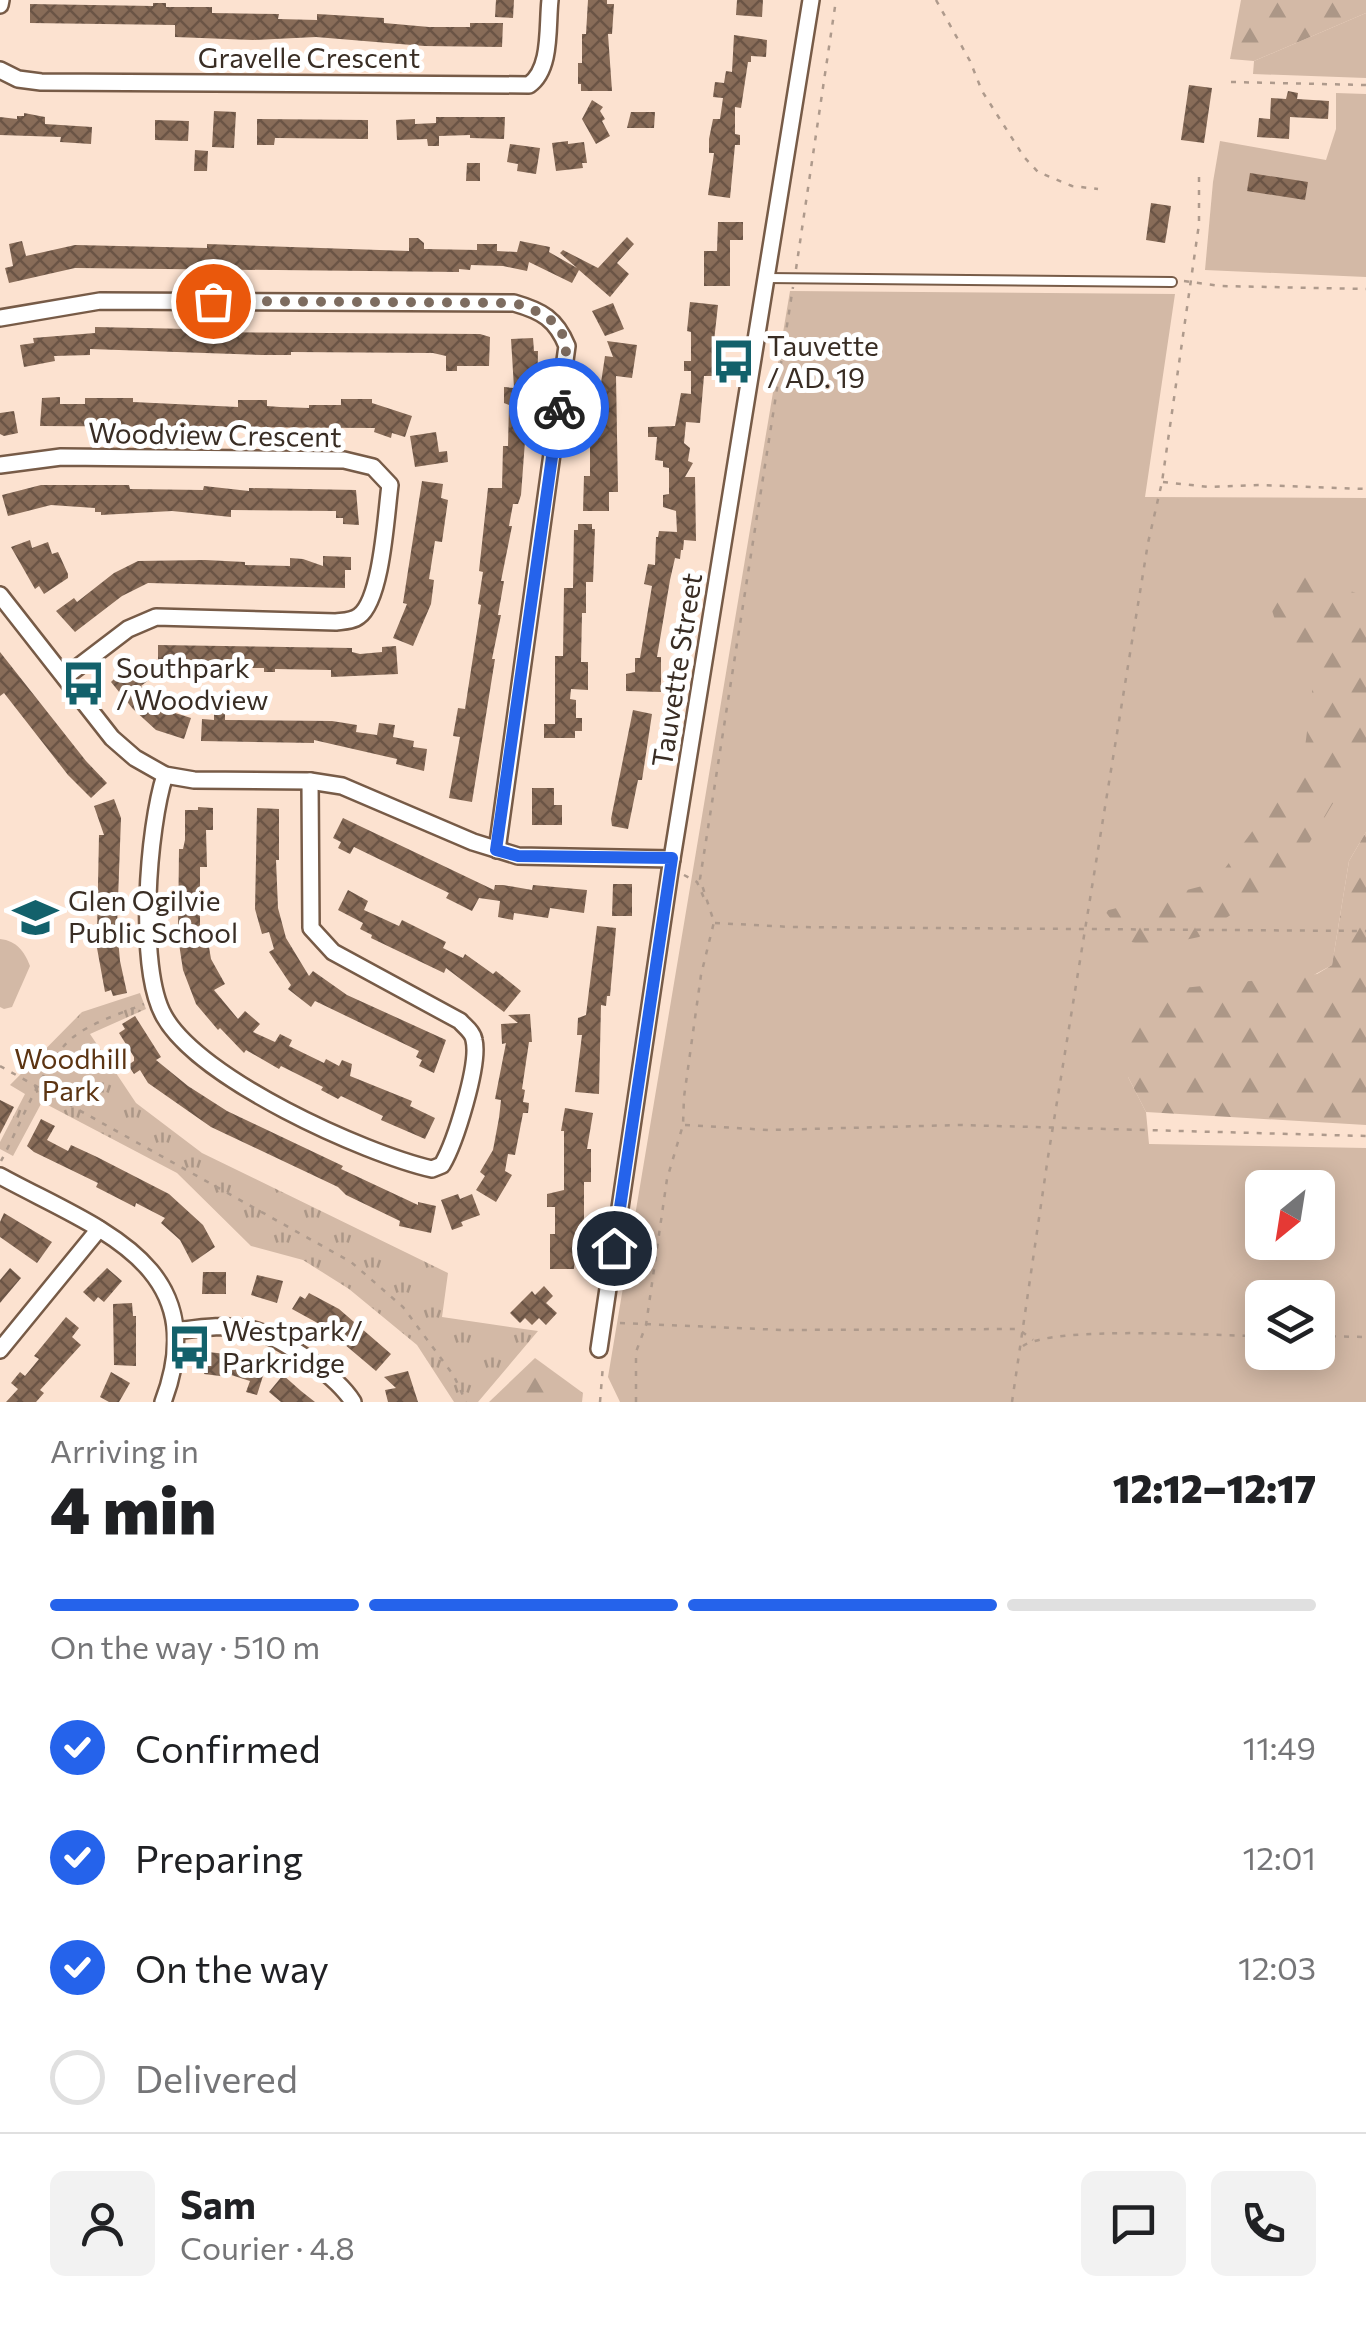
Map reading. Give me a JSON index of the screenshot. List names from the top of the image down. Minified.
{"streets":{"street":["Gravelle Crescent","Woodview Crescent","Tauvette Street"]},"parks":["Woodhill Park"],"places":{"bus stop":["Tauvette / AD. 19","Southpark / Woodview","Westpark / Parkridge"],"school or university":["Glen Ogilvie Public School"]},"north":"bottom left","page":{"heading":["4 min","Arriving in","12:12–12:17"],"panel":["Sam","Courier · 4.8"],"bar":"On the way · 510 m","list":[["Confirmed","11:49"],["Preparing","12:01"],["On the way","12:03"],"Delivered"]}}
